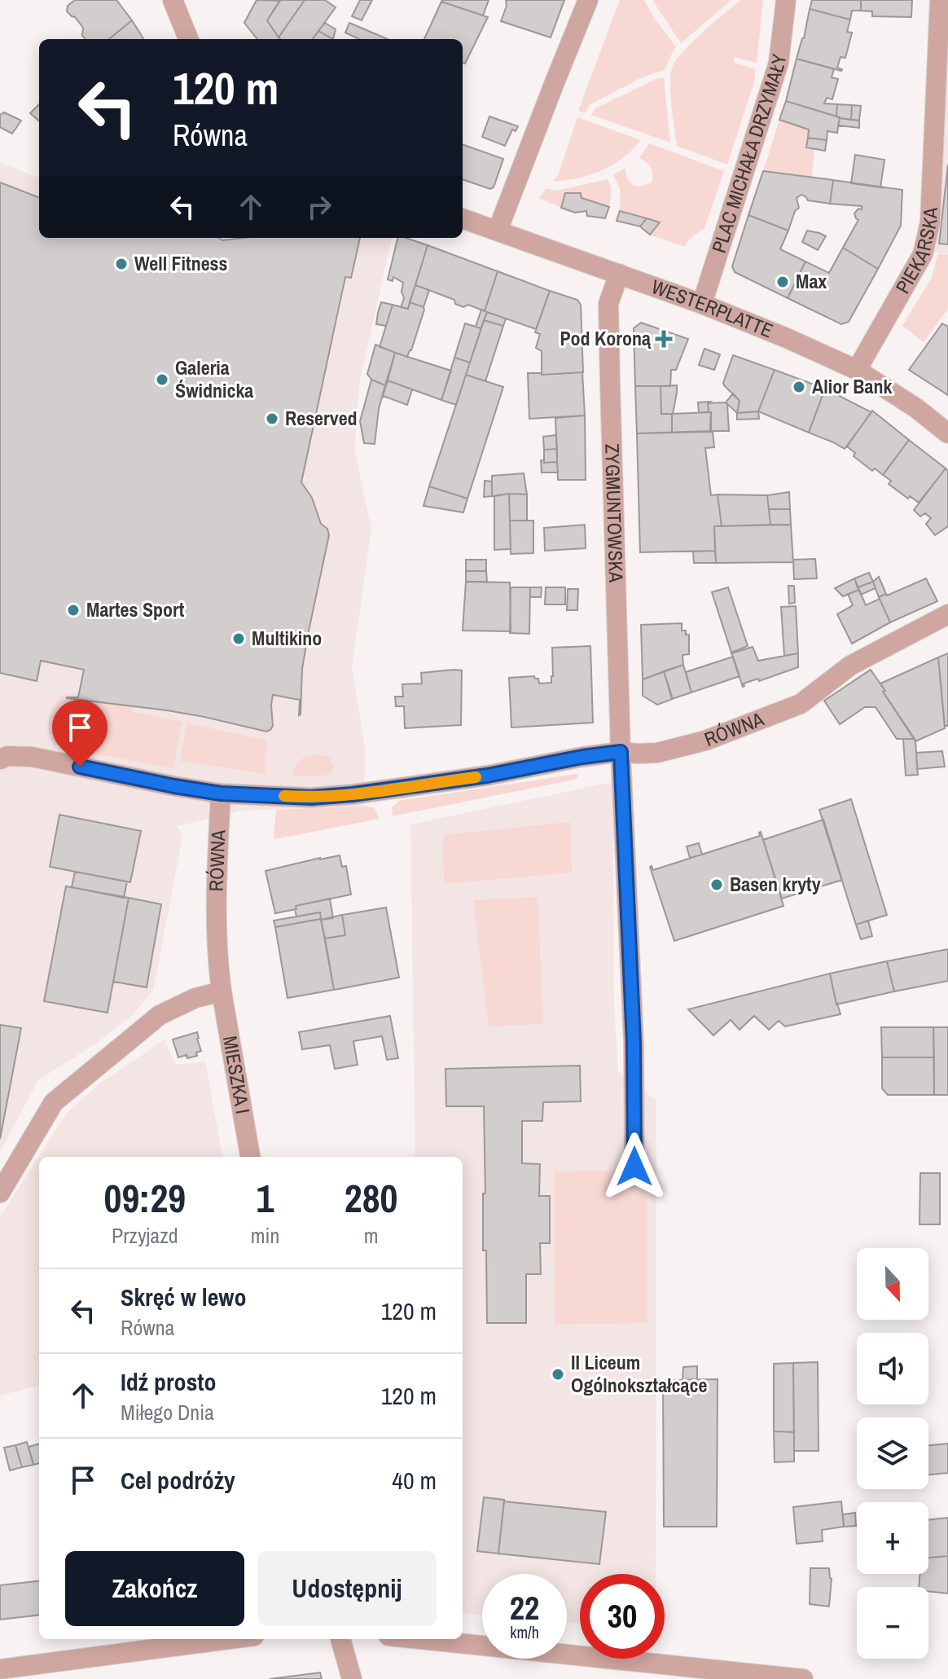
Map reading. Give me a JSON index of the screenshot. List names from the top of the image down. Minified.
{"streets":{"street":["PLAC MICHAŁA DRZYMAŁY","PIEKARSKA","WESTERPLATTE","ZYGMUNTOWSKA","RÓWNA","MIESZKA I"]},"crossings":[["PLAC MICHAŁA DRZYMAŁY","WESTERPLATTE"],["PIEKARSKA","WESTERPLATTE"],["WESTERPLATTE","ZYGMUNTOWSKA"],["ZYGMUNTOWSKA","RÓWNA"],["RÓWNA","MIESZKA I"]],"places":{"other":["Well Fitness","Max","Galeria Świdnicka","Alior Bank","Reserved","Martes Sport","Multikino","Basen kryty","II Liceum Ogólnokształcące"],"health":["Pod Koroną"]},"north":"bottom","page":{"turn":["120 m","Równa"],"eta":["09:29","Przyjazd","1","min","280","m"],"map_buttons":["+","−"],"list":[{"name":"Skręć w lewo","note":"Równa","value":"120 m"},{"name":"Idź prosto","note":"Miłego Dnia","value":"120 m"},{"name":"Cel podróży","value":"40 m"}],"buttons":["Zakończ","Udostępnij"],"speed":"22 km/h","limit":"30"}}
